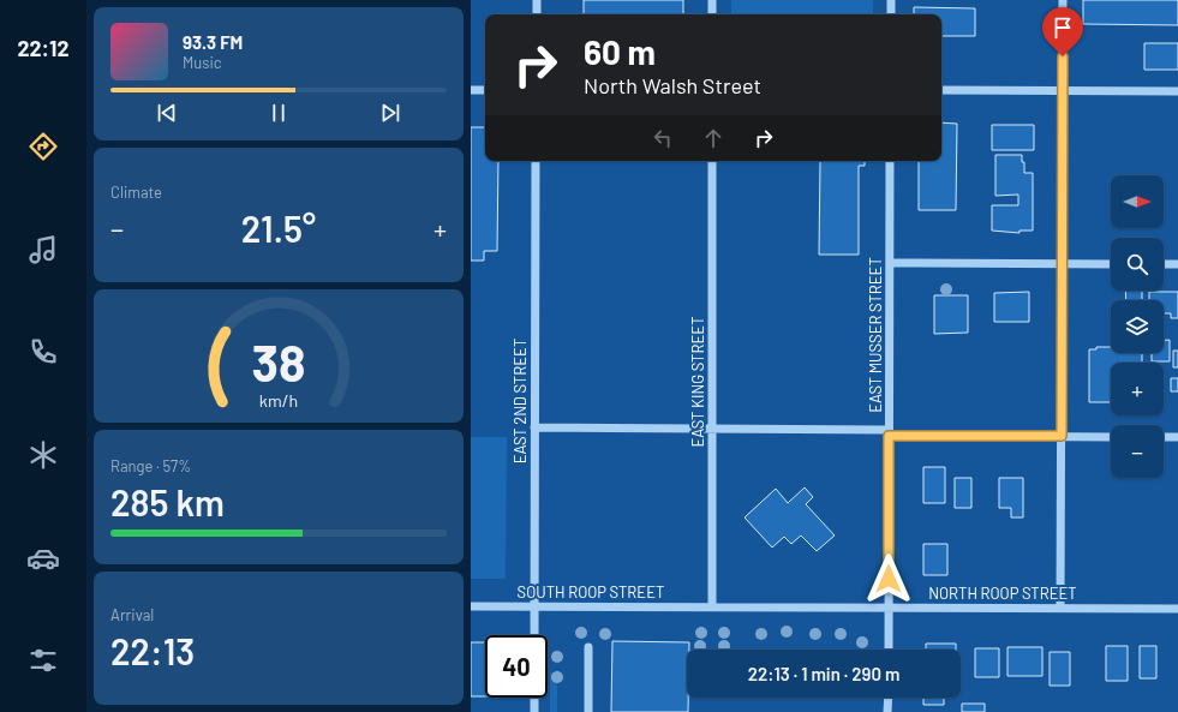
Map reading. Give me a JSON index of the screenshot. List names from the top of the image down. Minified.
{"streets":{"street":["EAST MUSSER STREET","EAST KING STREET","EAST 2ND STREET","SOUTH ROOP STREET","NORTH ROOP STREET"]},"crossings":[["EAST MUSSER STREET","NORTH ROOP STREET"],["EAST KING STREET","SOUTH ROOP STREET"],["EAST KING STREET","NORTH ROOP STREET"],["EAST 2ND STREET","SOUTH ROOP STREET"],["SOUTH ROOP STREET","NORTH ROOP STREET"]],"north":"right","page":{"tabs":"22:12","turn":["60 m","North Walsh Street"],"song":["93.3 FM","Music"],"tile":["Climate",["Range · 57%","285 km"],["Arrival","22:13"]],"map_buttons":["+","−"],"heat":["−","21.5°","+"],"limit":"40","trip":"22:13 · 1 min · 290 m","gauge":["38","km/h"]}}
